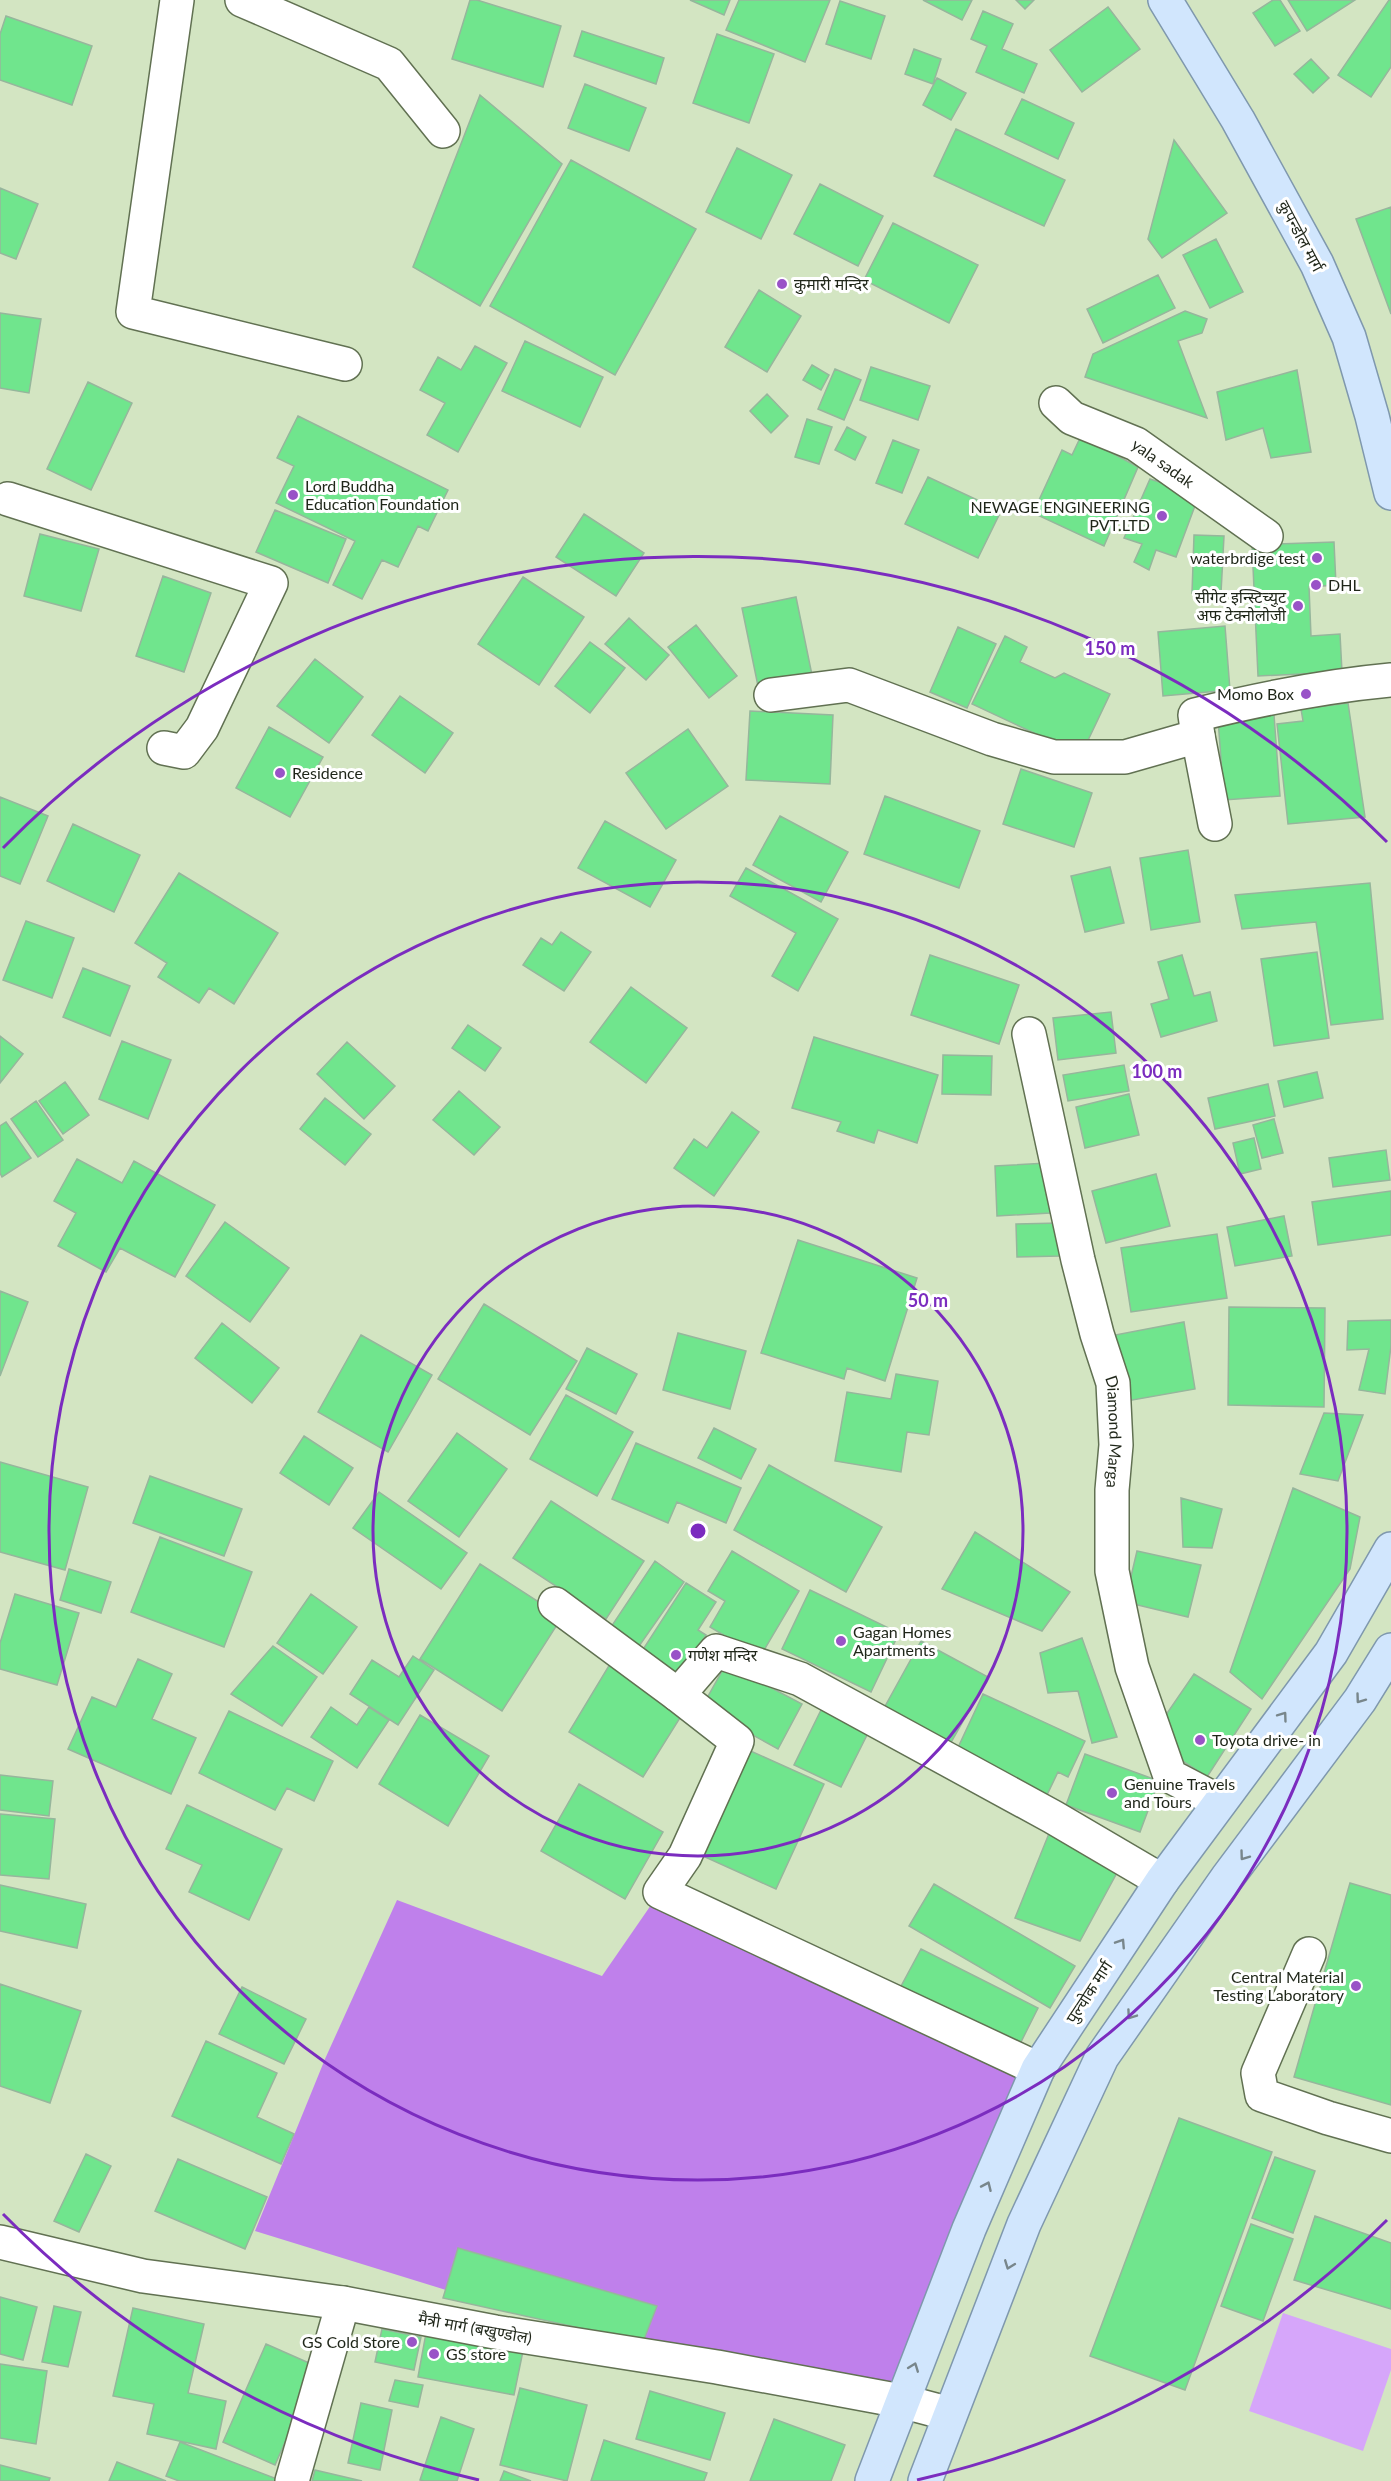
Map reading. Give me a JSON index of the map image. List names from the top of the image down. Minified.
{"streets":{"main road":["कुपन्डोल मार्ग","पुल्चोक मार्ग"],"street":["yala sadak","Diamond Marga","मैत्री मार्ग (बखुण्डोल)"]},"crossings":[["Diamond Marga","पुल्चोक मार्ग"],["पुल्चोक मार्ग","मैत्री मार्ग (बखुण्डोल)"]],"places":["कुमारी मन्दिर","Lord Buddha Education Foundation","NEWAGE ENGINEERING PVT.LTD","waterbrdige test","DHL","सीगेट इन्स्टिच्युट अफ टेक्नोलोजी","Momo Box","Residence","Gagan Homes Apartments","गणेश मन्दिर","Toyota drive- in","Genuine Travels and Tours","Central Material Testing Laboratory","GS Cold Store","GS store"],"rings":["150 m","100 m","50 m"]}
